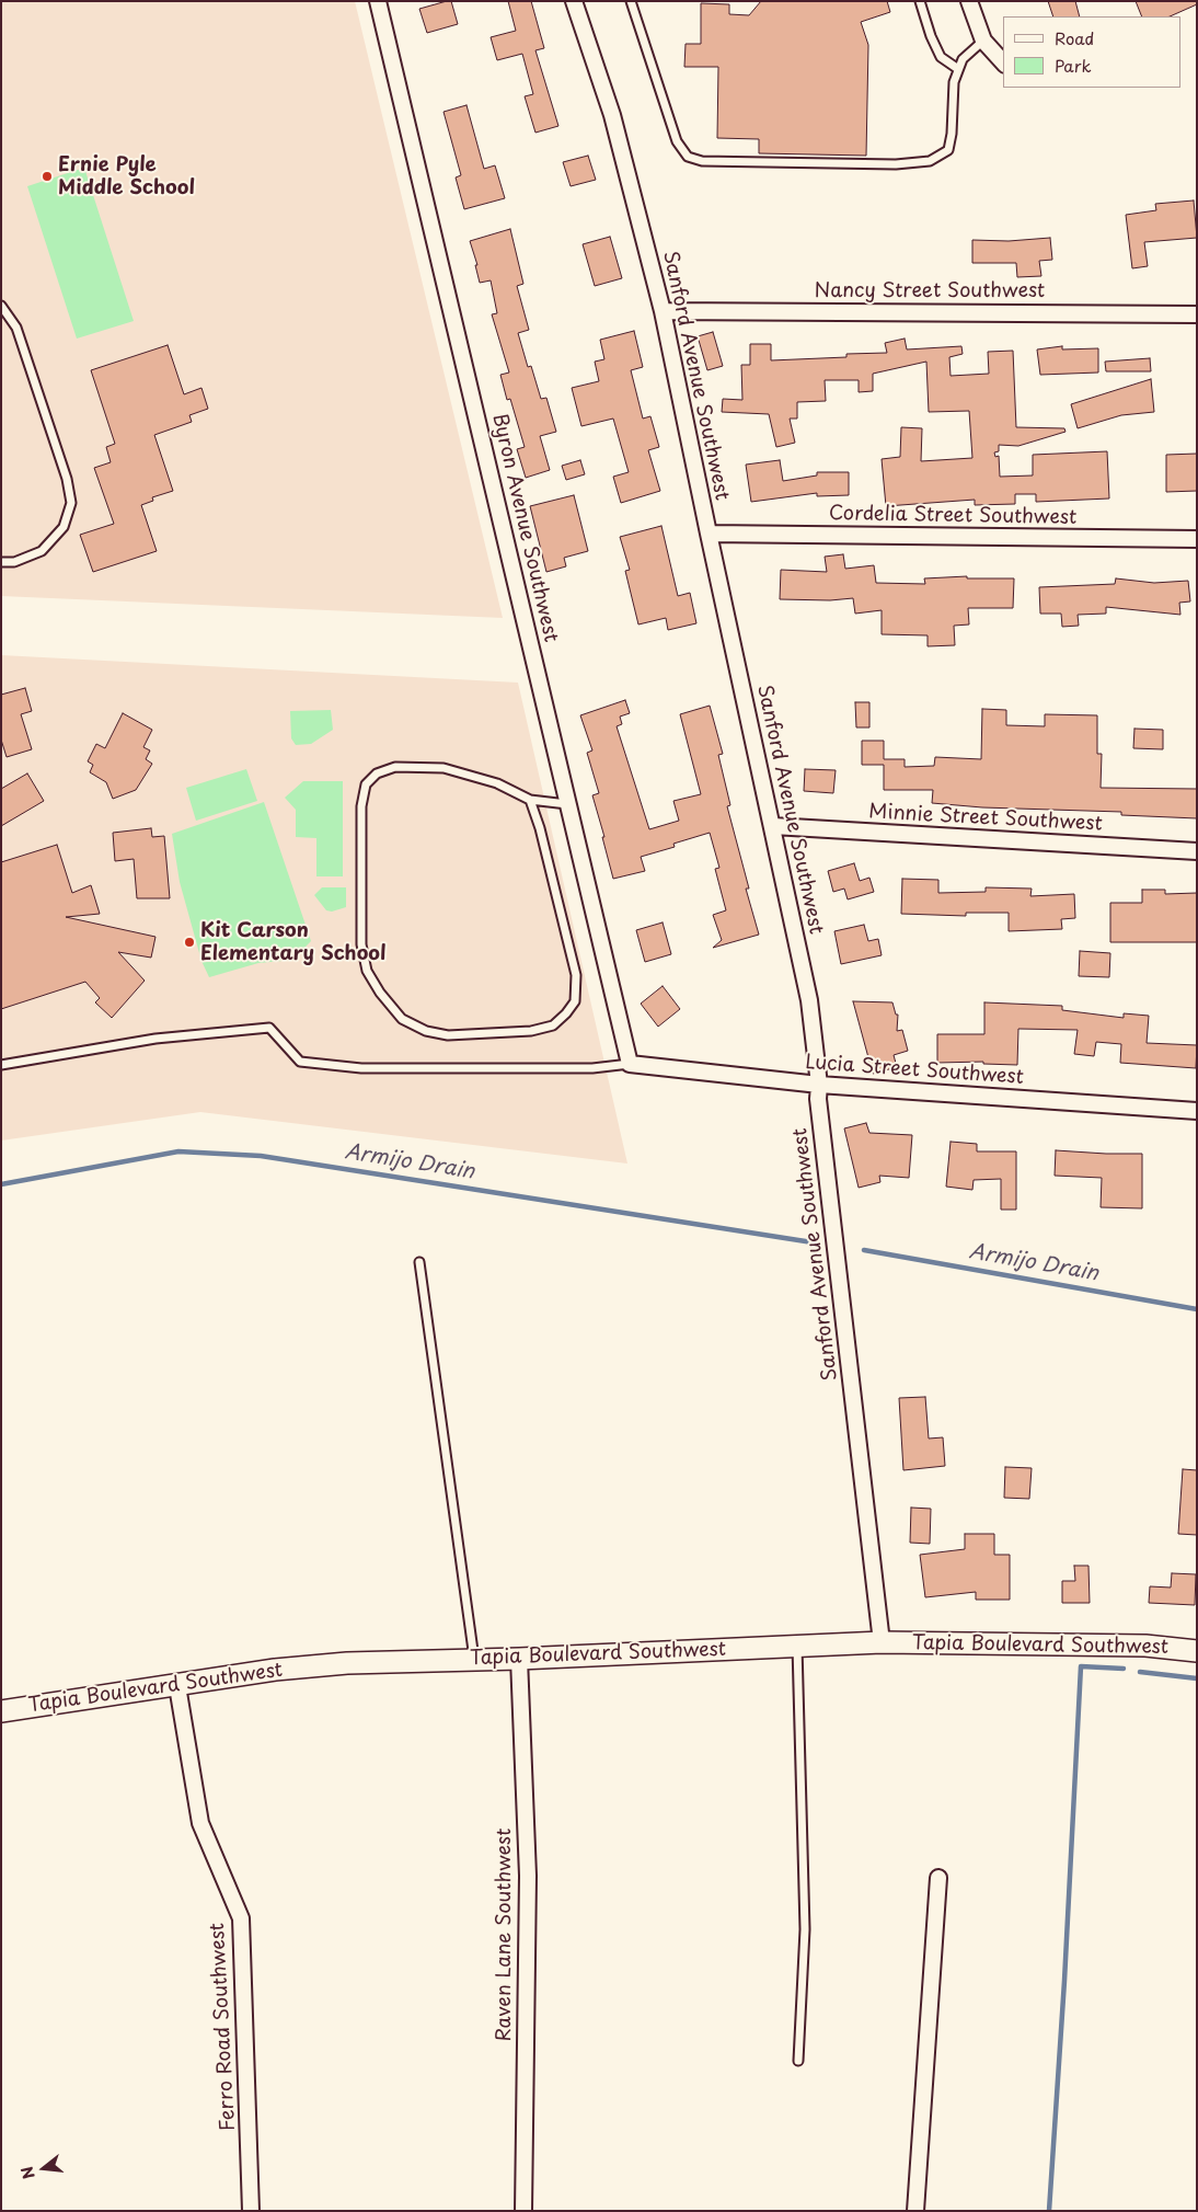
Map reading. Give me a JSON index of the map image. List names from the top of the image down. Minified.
{"streets":{"street":["Nancy Street Southwest","Sanford Avenue Southwest","Cordelia Street Southwest","Byron Avenue Southwest","Minnie Street Southwest","Lucia Street Southwest","Tapia Boulevard Southwest","Raven Lane Southwest","Ferro Road Southwest"]},"crossings":[["Nancy Street Southwest","Sanford Avenue Southwest"],["Sanford Avenue Southwest","Cordelia Street Southwest"],["Sanford Avenue Southwest","Minnie Street Southwest"],["Sanford Avenue Southwest","Lucia Street Southwest"],["Sanford Avenue Southwest","Tapia Boulevard Southwest"],["Byron Avenue Southwest","Lucia Street Southwest"],["Tapia Boulevard Southwest","Raven Lane Southwest"],["Tapia Boulevard Southwest","Ferro Road Southwest"]],"water":["Armijo Drain"],"places":["Ernie Pyle Middle School","Kit Carson Elementary School"],"legend":["Road","Park"],"north":"left"}
